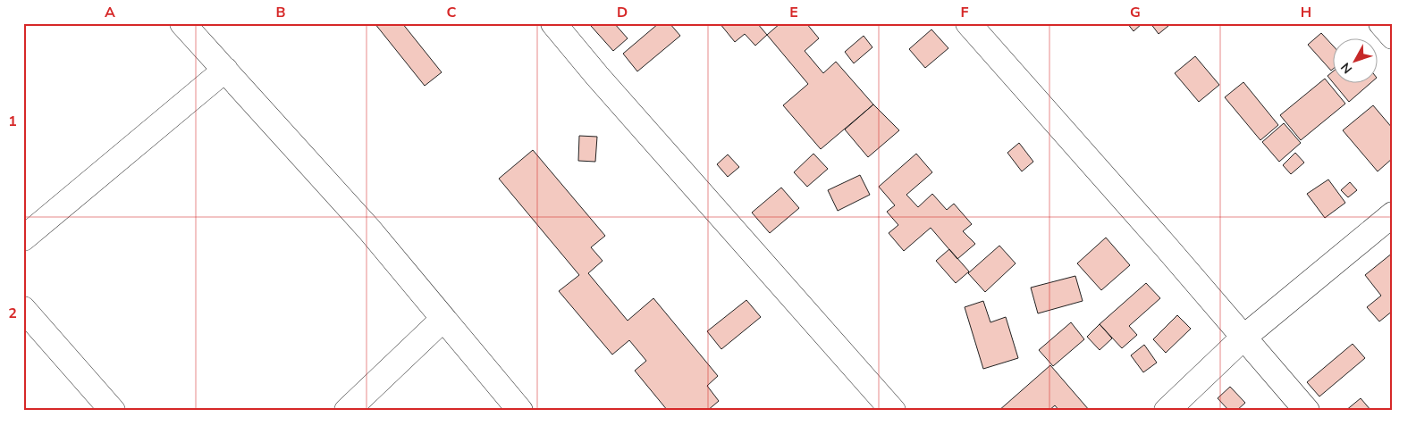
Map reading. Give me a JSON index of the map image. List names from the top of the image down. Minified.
{"north":"bottom left","grid":{"columns":["A","B","C","D","E","F","G","H"],"rows":["1","2"]}}
